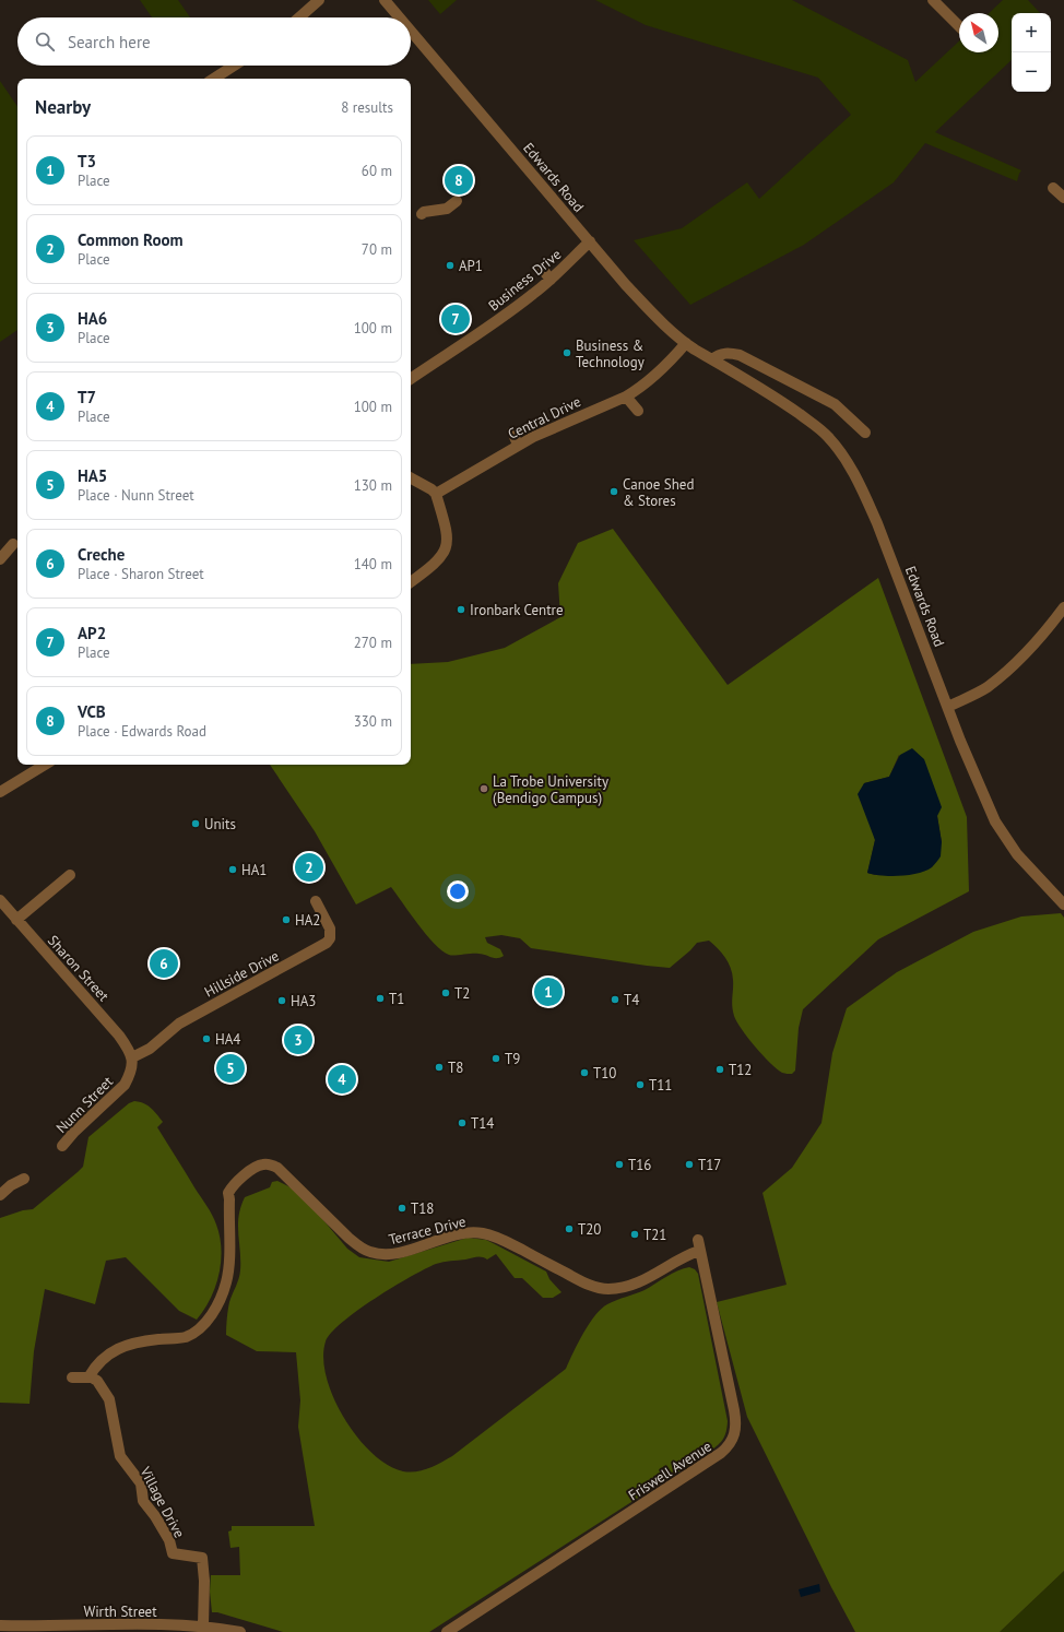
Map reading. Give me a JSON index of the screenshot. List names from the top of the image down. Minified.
{"streets":{"street":["Edwards Road","Business Drive","Central Drive","Sharon Street","Hillside Drive","Nunn Street","Terrace Drive","Friswell Avenue","Village Drive","Wirth Street"]},"crossings":[["Edwards Road","Business Drive"],["Edwards Road","Central Drive"],["Sharon Street","Hillside Drive"],["Sharon Street","Nunn Street"],["Hillside Drive","Nunn Street"],["Terrace Drive","Friswell Avenue"],["Terrace Drive","Village Drive"],["Village Drive","Wirth Street"]],"places":["AP1","Business & Technology","Canoe Shed & Stores","Ironbark Centre","La Trobe University (Bendigo Campus)","Units","HA1","HA2","T2","T1","T4","HA3","HA4","T9","T8","T12","T10","T11","T14","T16","T17","T18","T20","T21"],"north":"top left","page":{"map_buttons":["+","−"],"search":"Search here","heading":["Nearby","8 results"],"list":[{"mark":"1","name":"T3","note":"Place","value":"60 m"},{"mark":"2","name":"Common Room","note":"Place","value":"70 m"},{"mark":"3","name":"HA6","note":"Place","value":"100 m"},{"mark":"4","name":"T7","note":"Place","value":"100 m"},{"mark":"5","name":"HA5","note":"Place · Nunn Street","value":"130 m"},{"mark":"6","name":"Creche","note":"Place · Sharon Street","value":"140 m"},{"mark":"7","name":"AP2","note":"Place","value":"270 m"},{"mark":"8","name":"VCB","note":"Place · Edwards Road","value":"330 m"}],"pins":["8","7","2","6","1","3","5","4"]}}
